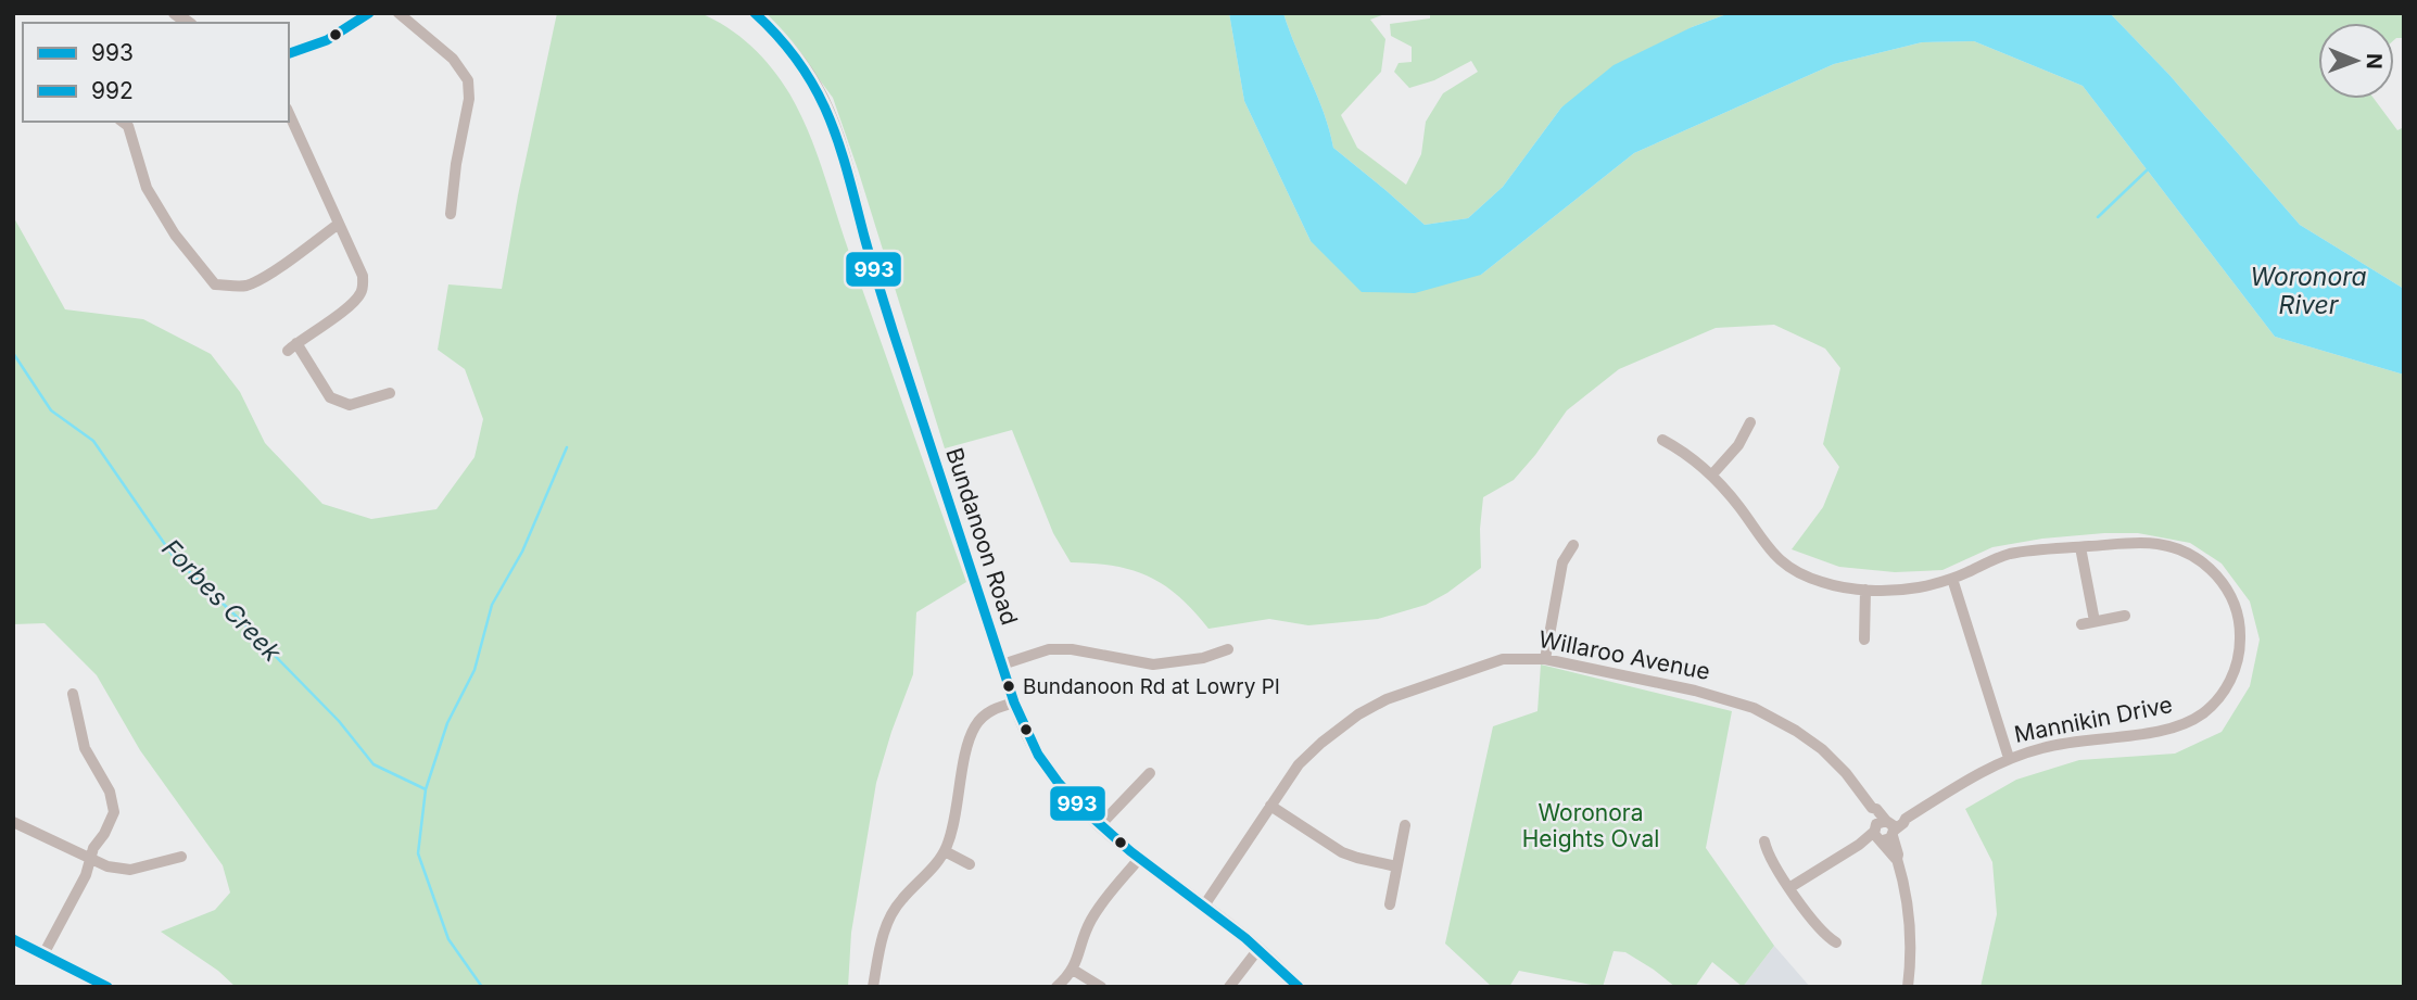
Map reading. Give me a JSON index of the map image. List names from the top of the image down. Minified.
{"streets":{"street":["Bundanoon Road","Willaroo Avenue","Mannikin Drive"]},"crossings":[["Bundanoon Road","Willaroo Avenue"],["Willaroo Avenue","Mannikin Drive"]],"water":["Woronora River","Forbes Creek"],"parks":["Woronora Heights Oval"],"places":["Bundanoon Rd at Lowry Pl"],"lines":["transit line 993","transit line 992"],"legend":["993","992"],"north":"right"}
